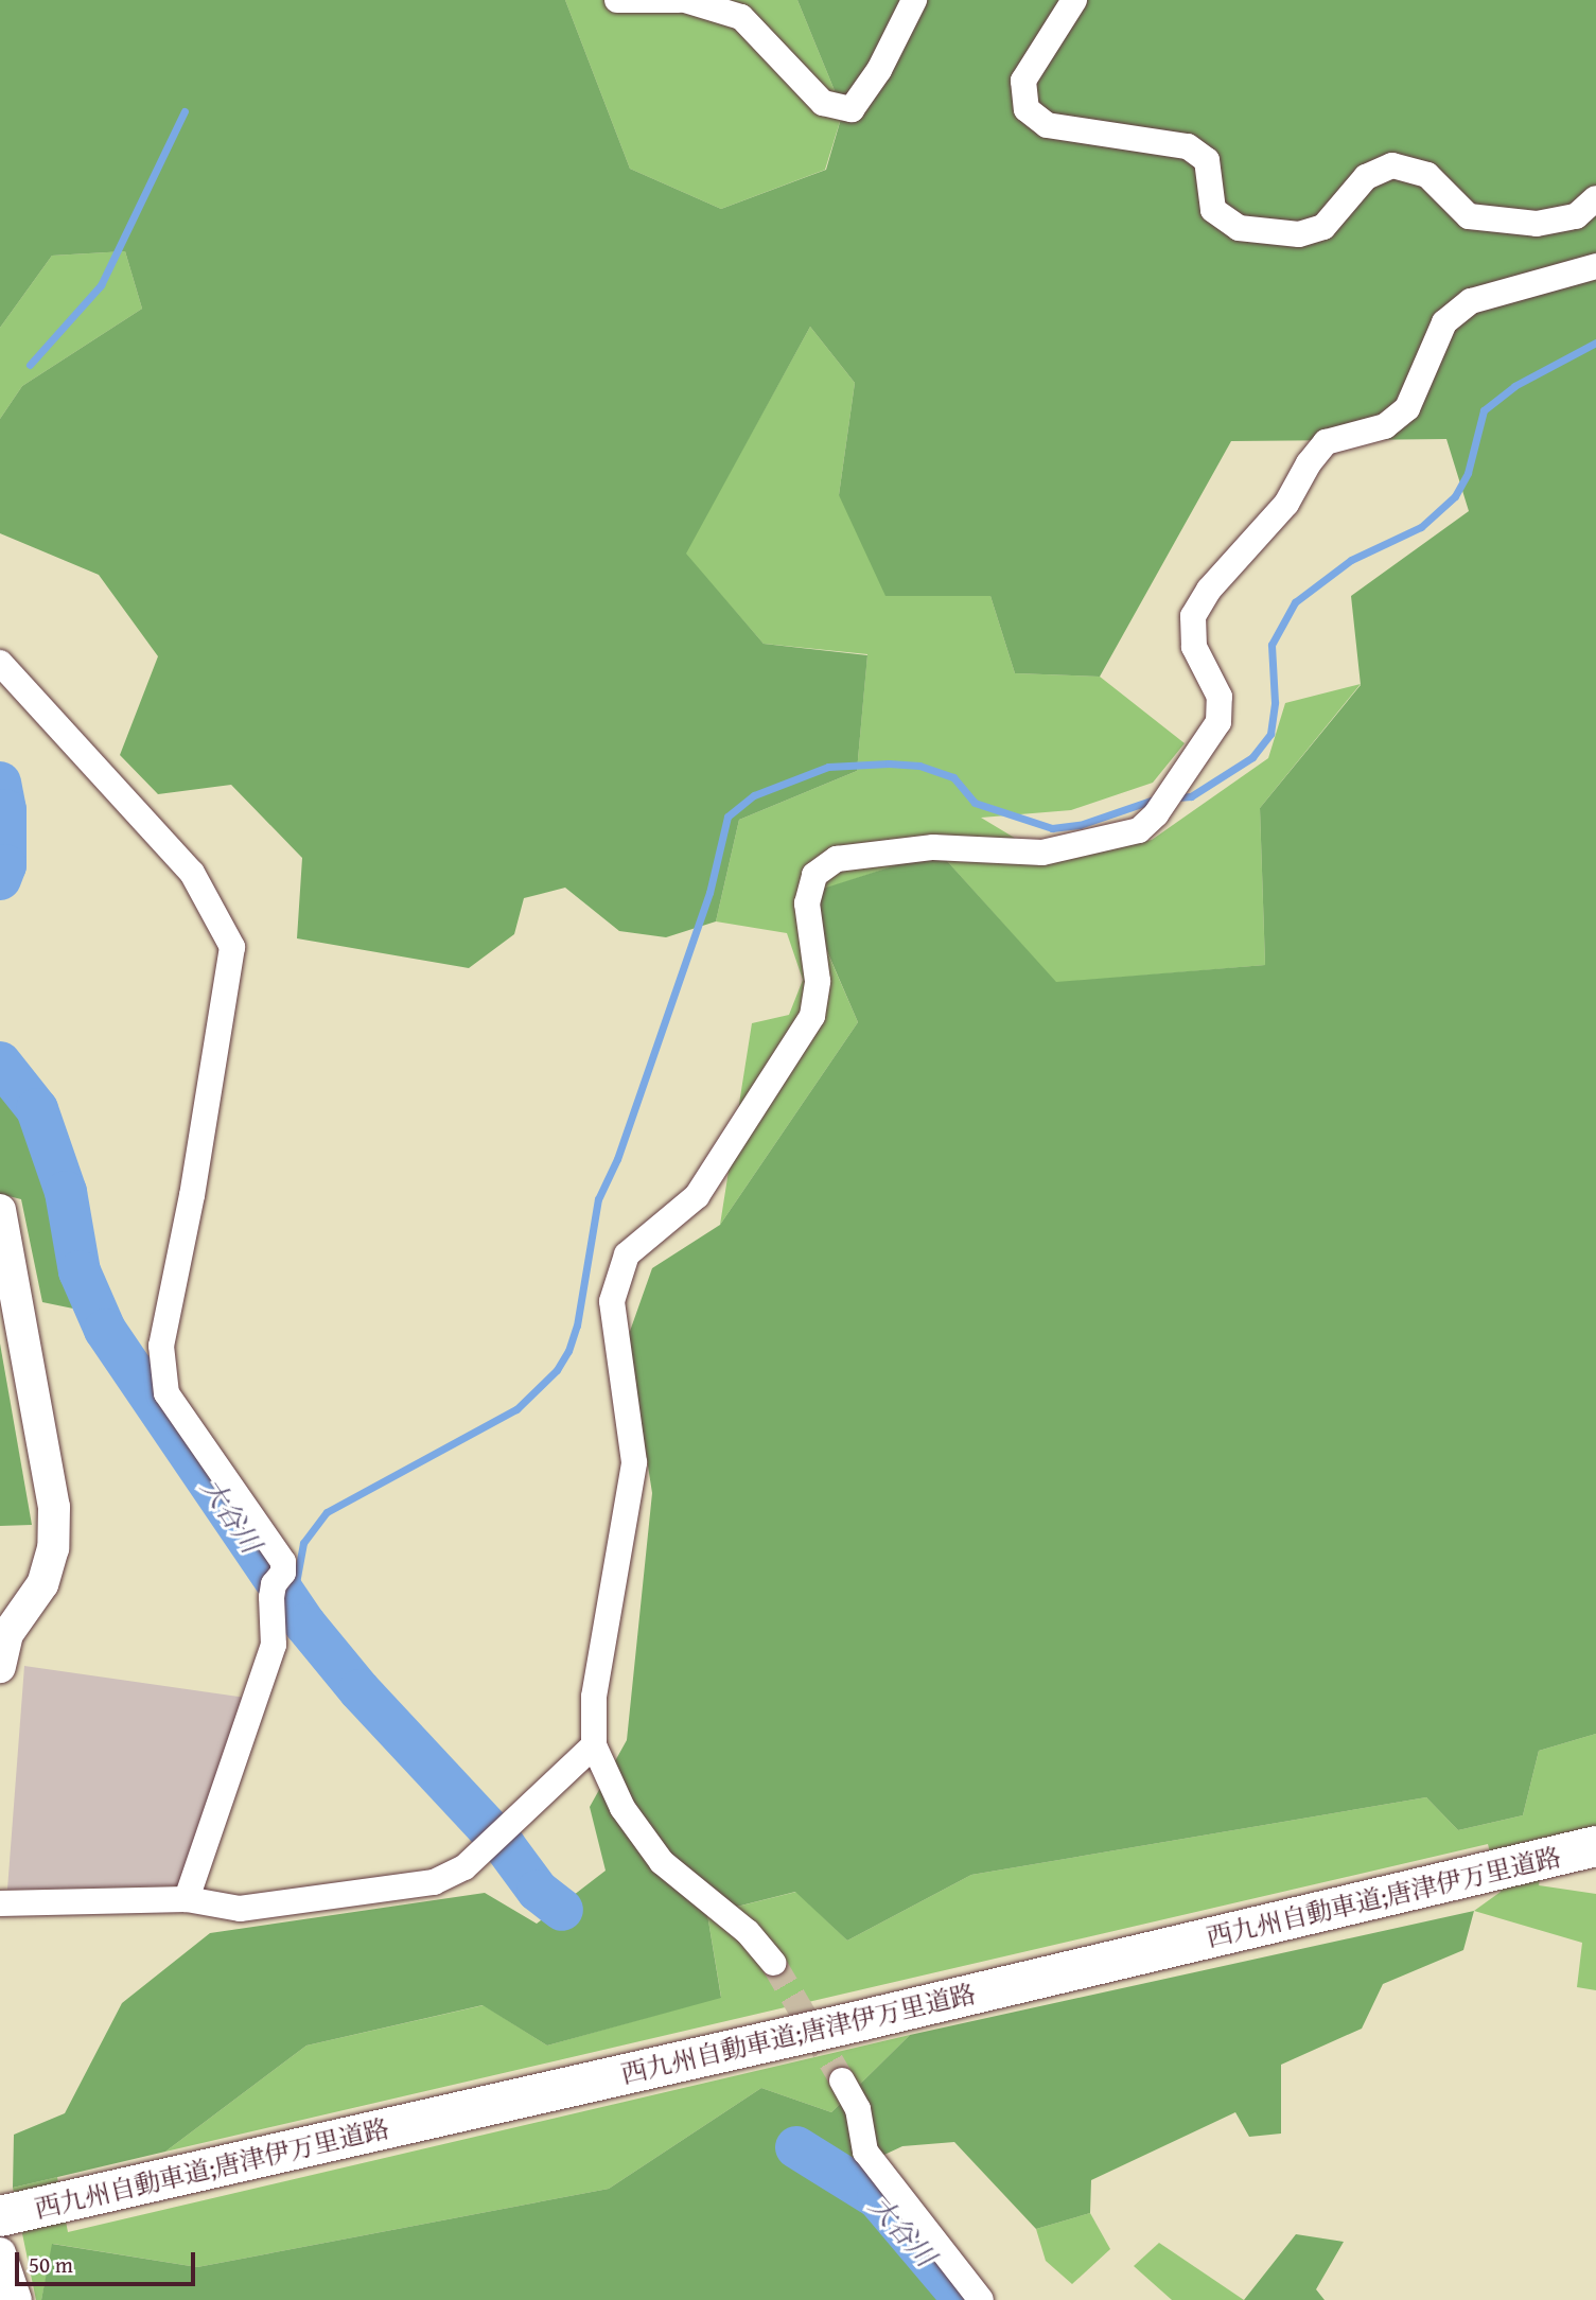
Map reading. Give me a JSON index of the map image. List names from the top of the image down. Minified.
{"streets":{"highway":["西九州自動車道;唐津伊万里道路"]},"water":["大谷川"],"scale_bar":"50 m"}
